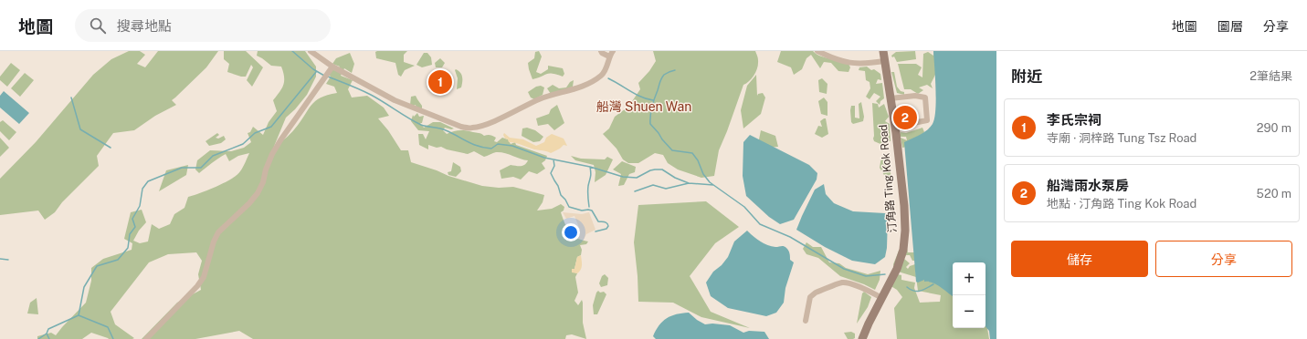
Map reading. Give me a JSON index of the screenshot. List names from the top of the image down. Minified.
{"streets":{"main road":["汀角路 Ting Kok Road"]},"districts":["船灣 Shuen Wan"],"page":{"header":"地圖","search":"搜尋地點","nav":["地圖","圖層","分享"],"heading":["附近","2筆結果"],"pins":["1","2"],"list":[{"mark":"1","name":"李氏宗祠","note":"寺廟 · 洞梓路 Tung Tsz Road","value":"290 m"},{"mark":"2","name":"船灣雨水泵房","note":"地點 · 汀角路 Ting Kok Road","value":"520 m"}],"buttons":["儲存","分享"],"map_buttons":["+","−"]}}
